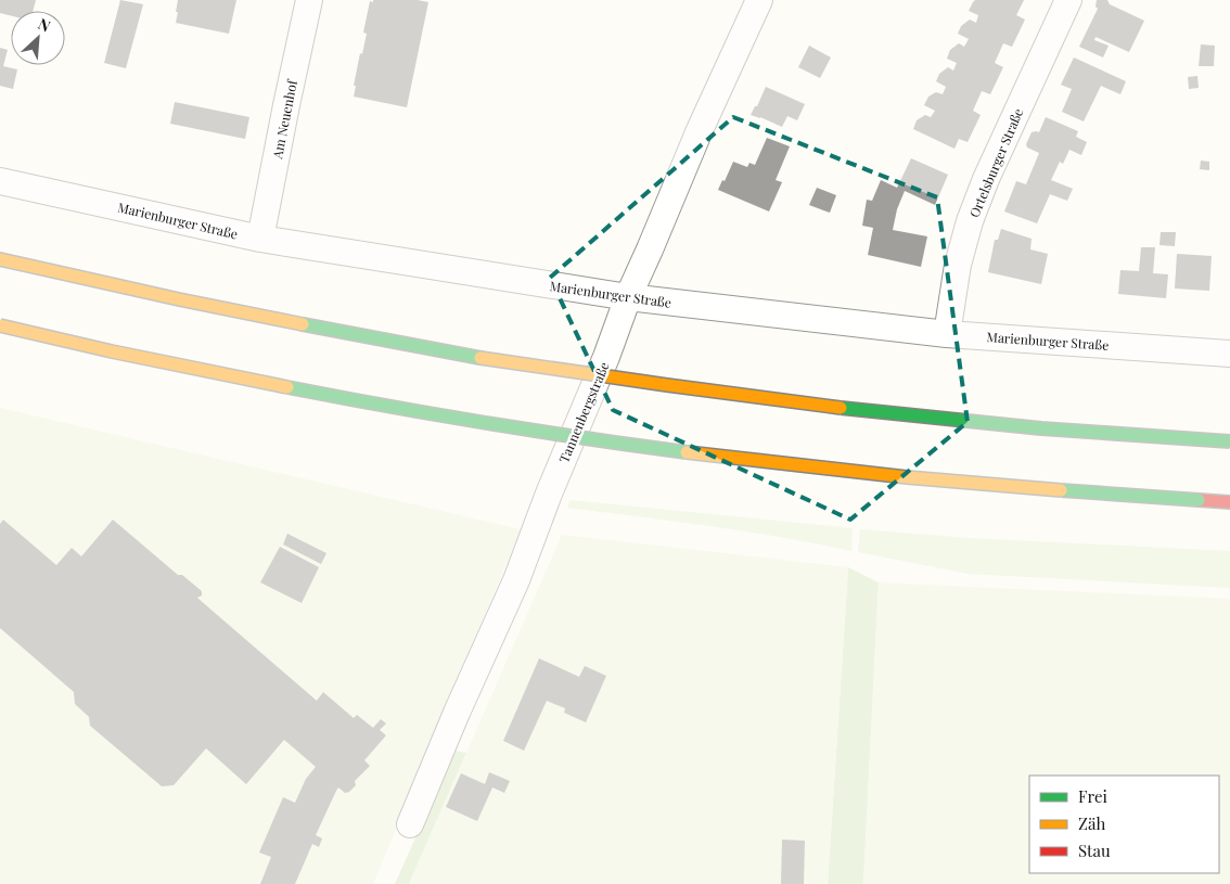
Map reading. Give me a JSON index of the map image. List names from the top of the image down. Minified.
{"streets":{"street":["Am Neuenhof","Ortelsburger Straße","Marienburger Straße","Tannenbergstraße"]},"crossings":[["Am Neuenhof","Marienburger Straße"],["Ortelsburger Straße","Marienburger Straße"],["Marienburger Straße","Tannenbergstraße"]],"legend":["Frei","Zäh","Stau"],"north":"top right"}
